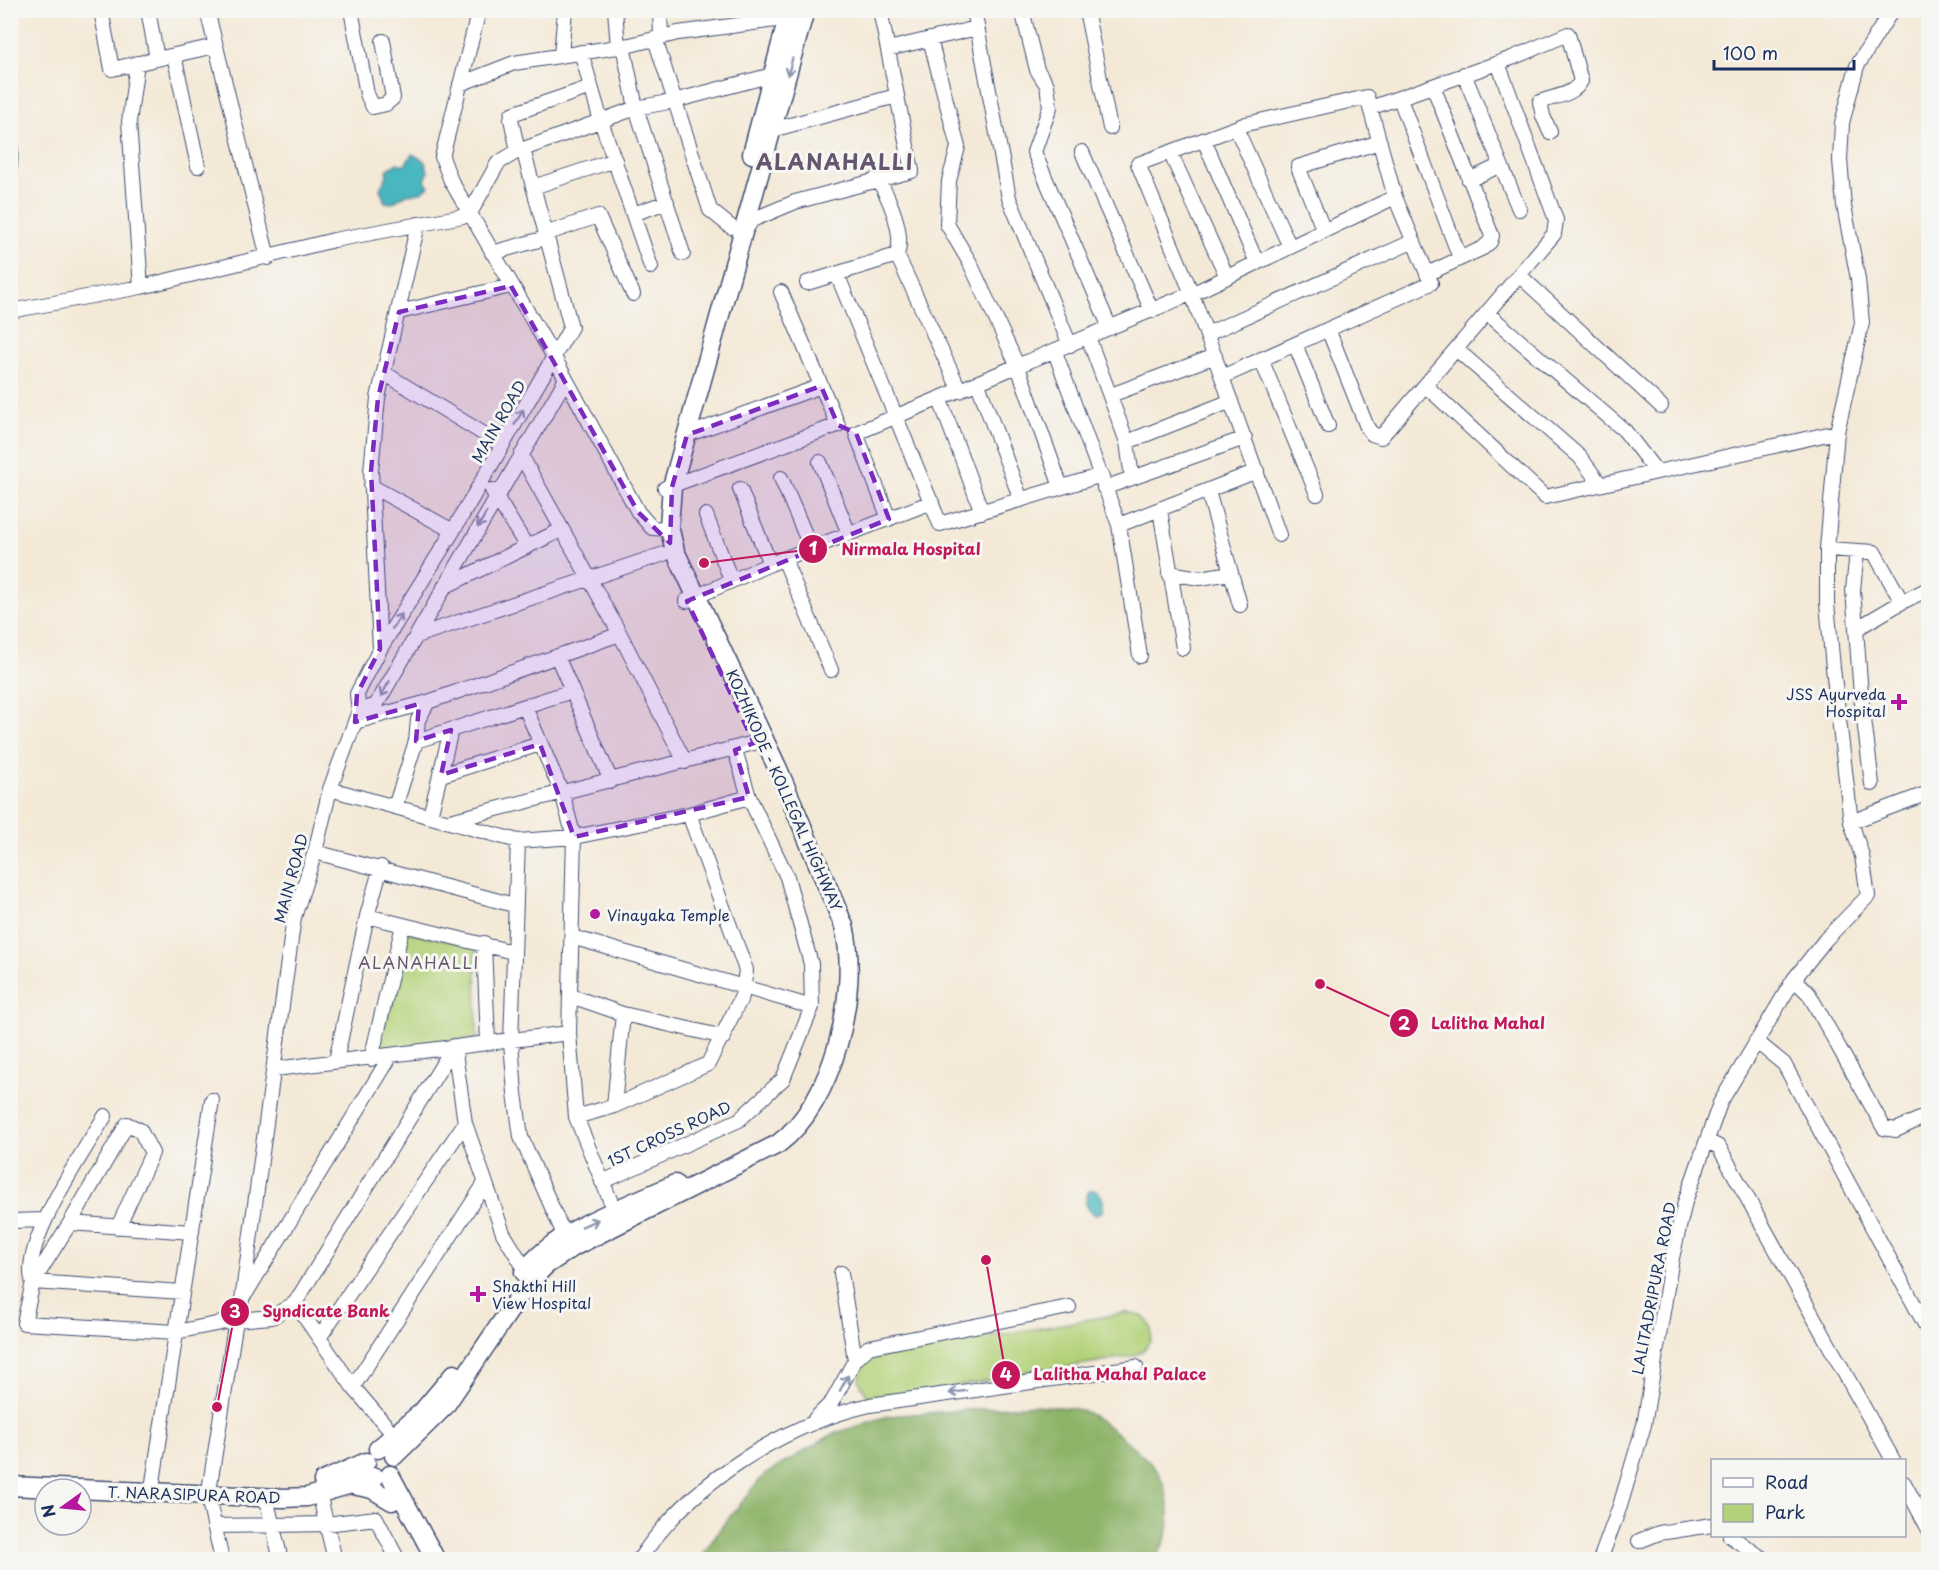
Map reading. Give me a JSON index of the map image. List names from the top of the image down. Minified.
{"streets":{"main road":["KOZHIKODE - KOLLEGAL HIGHWAY","T. NARASIPURA ROAD"],"street":["MAIN ROAD","1ST CROSS ROAD","LALITADRIPURA ROAD"]},"crossings":[["MAIN ROAD","T. NARASIPURA ROAD"],["KOZHIKODE - KOLLEGAL HIGHWAY","T. NARASIPURA ROAD"]],"districts":["ALANAHALLI","ALANAHALLI"],"places":{"other":["Nirmala Hospital","Vinayaka Temple","Lalitha Mahal","Lalitha Mahal Palace","Syndicate Bank"],"health":["JSS Ayurveda Hospital","Shakthi Hill View Hospital"]},"legend":["Road","Park"],"scale_bar":"100 m","north":"left"}
